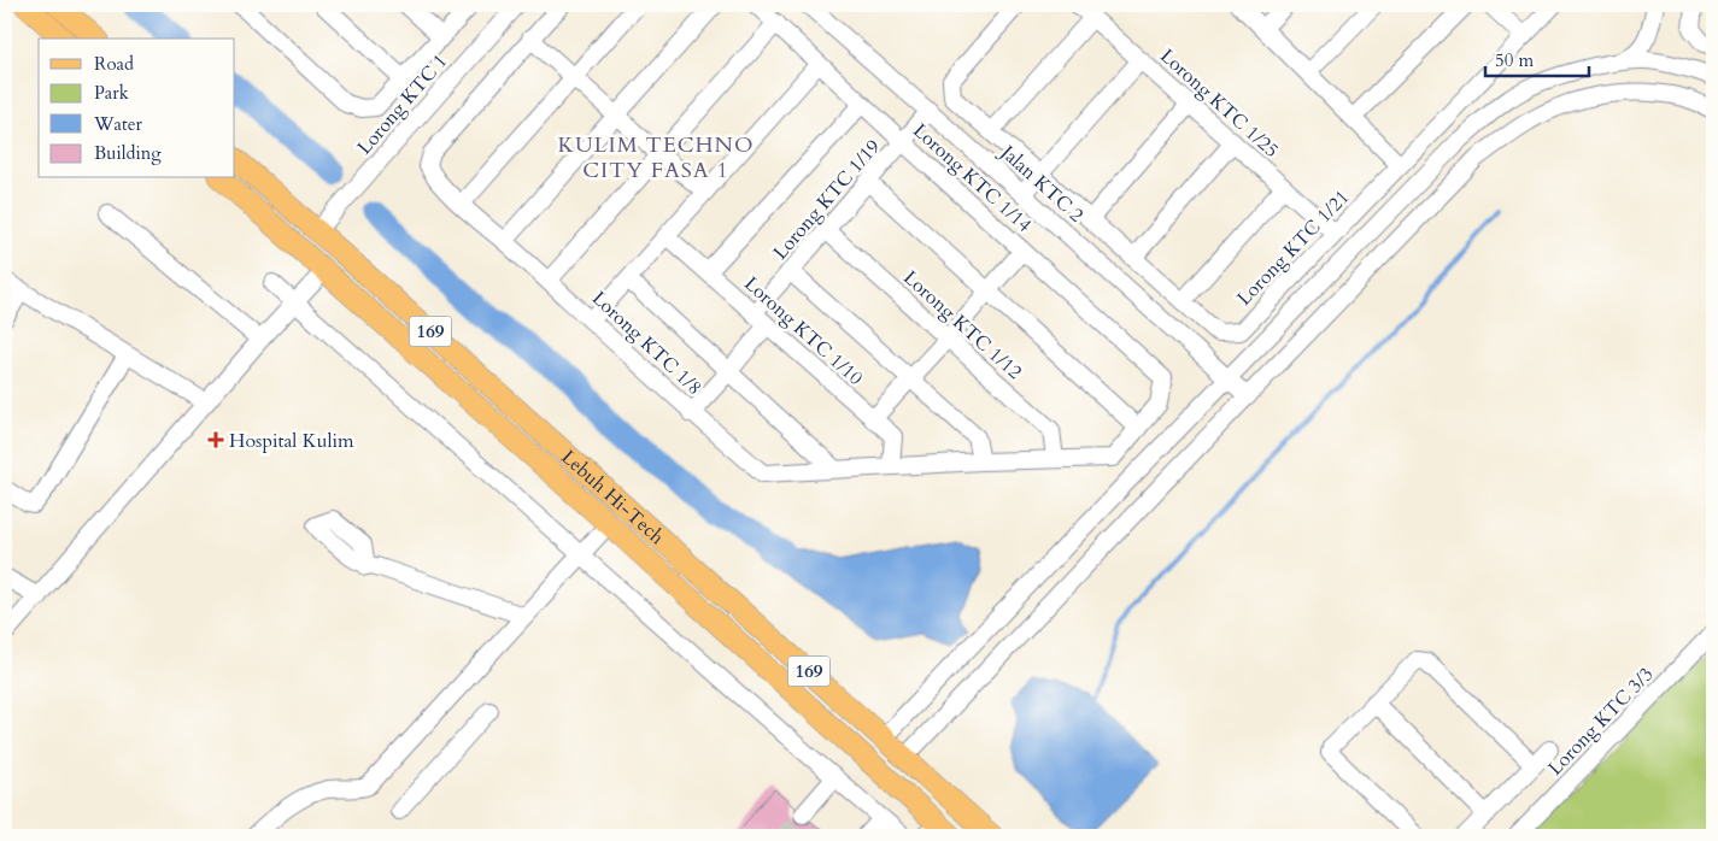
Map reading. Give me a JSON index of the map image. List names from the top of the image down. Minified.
{"streets":{"main road":["169","Lebuh Hi-Tech"],"street":["Lorong KTC 1/25","Lorong KTC 1","Lorong KTC 1/14","Jalan KTC 2","Lorong KTC 1/19","Lorong KTC 1/21","Lorong KTC 1/12","Lorong KTC 1/10","Lorong KTC 1/8","Lorong KTC 3/3"]},"crossings":[["Lorong KTC 1/25","Lorong KTC 1/21"],["Lorong KTC 1","Lebuh Hi-Tech"],["Lorong KTC 1/14","Lorong KTC 1/19"],["Jalan KTC 2","Lorong KTC 1/19"],["Lorong KTC 1/19","Lorong KTC 1/12"],["Lorong KTC 1/19","Lorong KTC 1/10"]],"districts":["KULIM TECHNO CITY FASA 1"],"places":{"health":["Hospital Kulim"]},"legend":["Road","Park","Water","Building"],"scale_bar":"50 m"}
